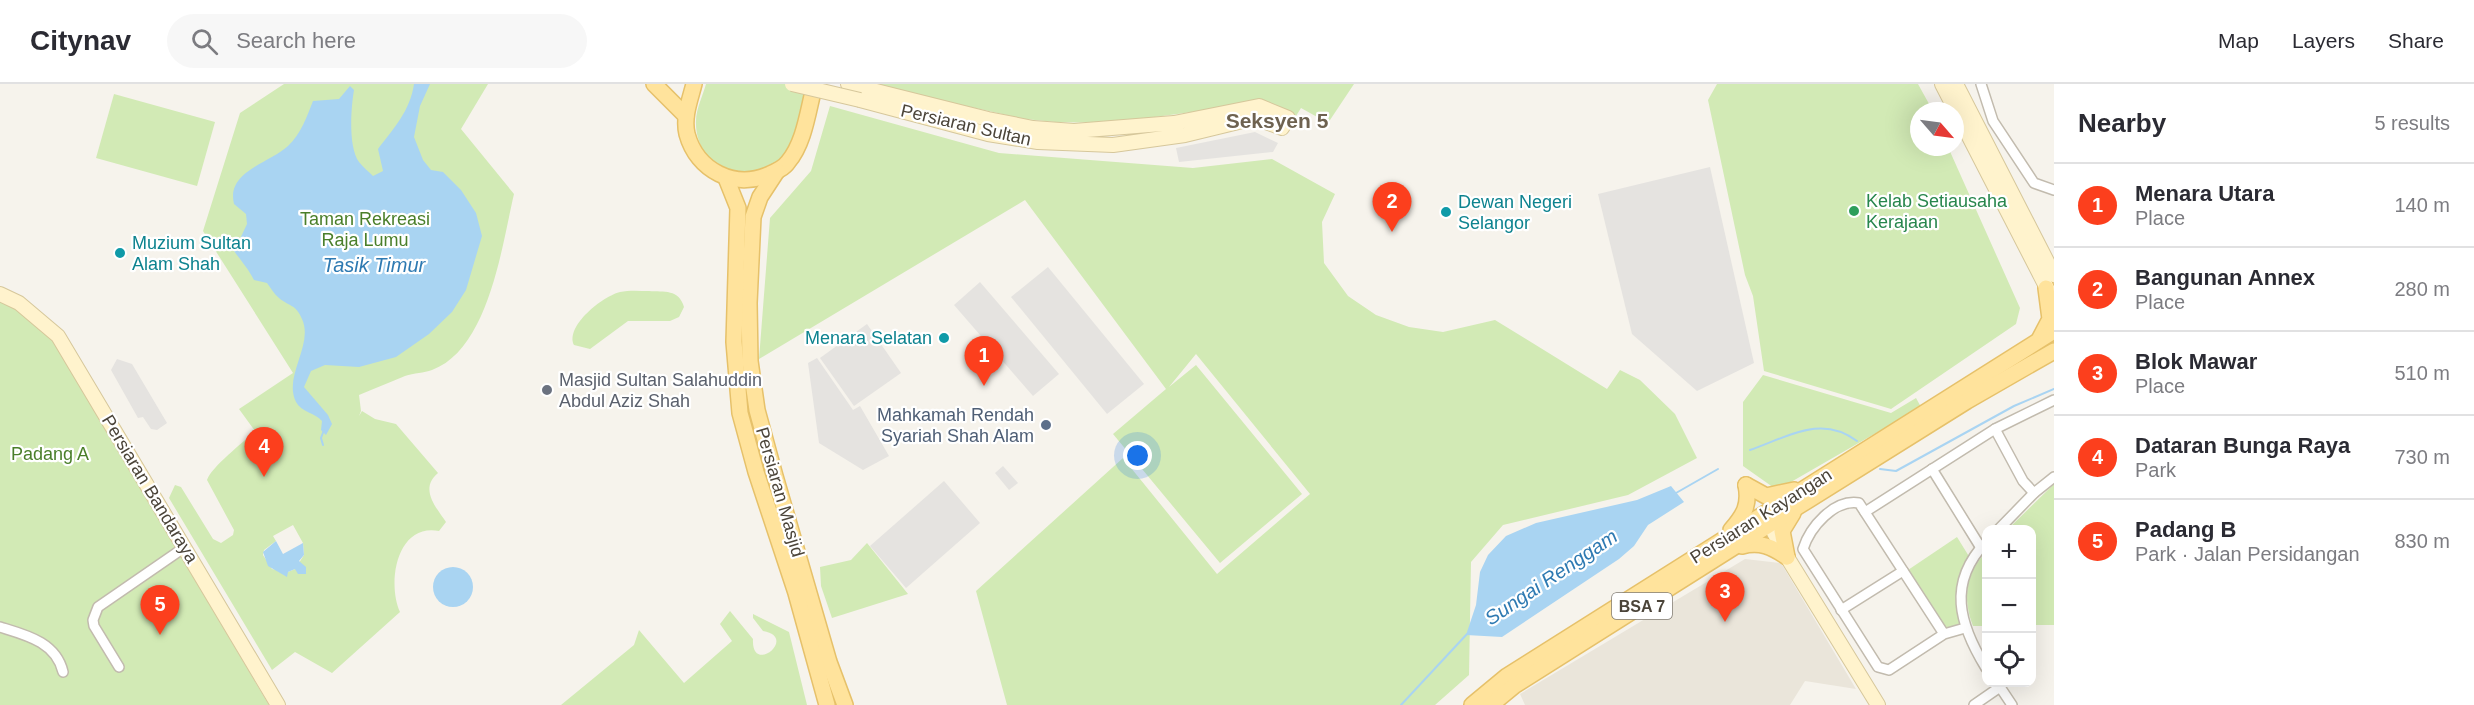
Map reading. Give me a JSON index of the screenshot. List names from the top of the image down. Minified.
{"streets":{"main road":["Persiaran Sultan","Persiaran Bandaraya","Persiaran Masjid","Persiaran Kayangan","BSA 7"]},"crossings":[["Persiaran Kayangan","BSA 7"]],"districts":["Seksyen 5"],"water":["Tasik Timur","Sungai Renggam"],"parks":["Taman Rekreasi Raja Lumu","Padang A"],"places":["Kelab Setiausaha Kerajaan","Dewan Negeri Selangor","Muzium Sultan Alam Shah","Menara Selatan","Masjid Sultan Salahuddin Abdul Aziz Shah","Mahkamah Rendah Syariah Shah Alam"],"north":"bottom right","page":{"header":"Citynav","search":"Search here","nav":["Map","Layers","Share"],"heading":["Nearby","5 results"],"list":[{"mark":"1","name":"Menara Utara","note":"Place","value":"140 m"},{"mark":"2","name":"Bangunan Annex","note":"Place","value":"280 m"},{"mark":"3","name":"Blok Mawar","note":"Place","value":"510 m"},{"mark":"4","name":"Dataran Bunga Raya","note":"Park","value":"730 m"},{"mark":"5","name":"Padang B","note":"Park · Jalan Persidangan","value":"830 m"}],"pins":["2","1","4","3","5"],"map_buttons":["+","−"]}}
